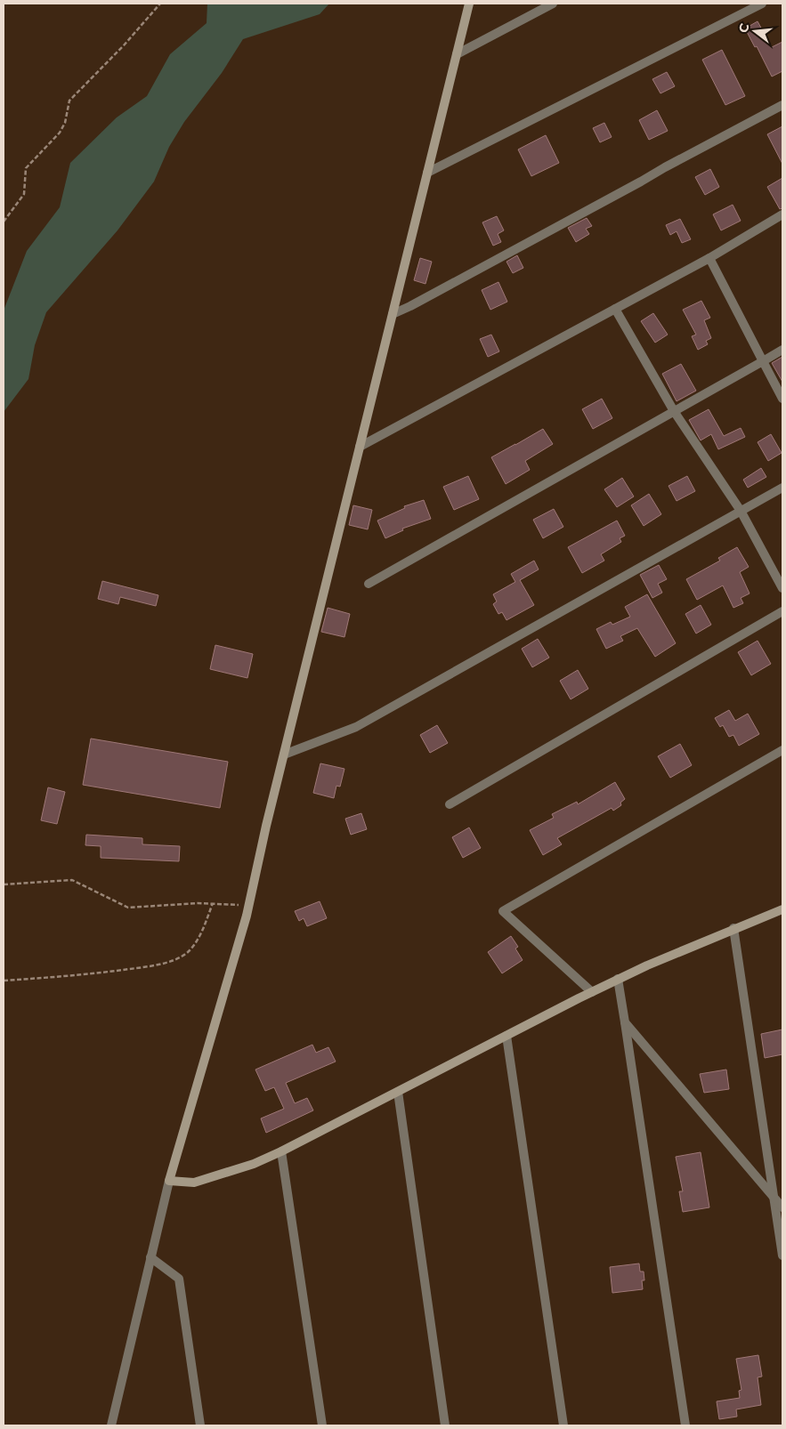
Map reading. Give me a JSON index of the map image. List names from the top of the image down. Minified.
{"north":"left"}
